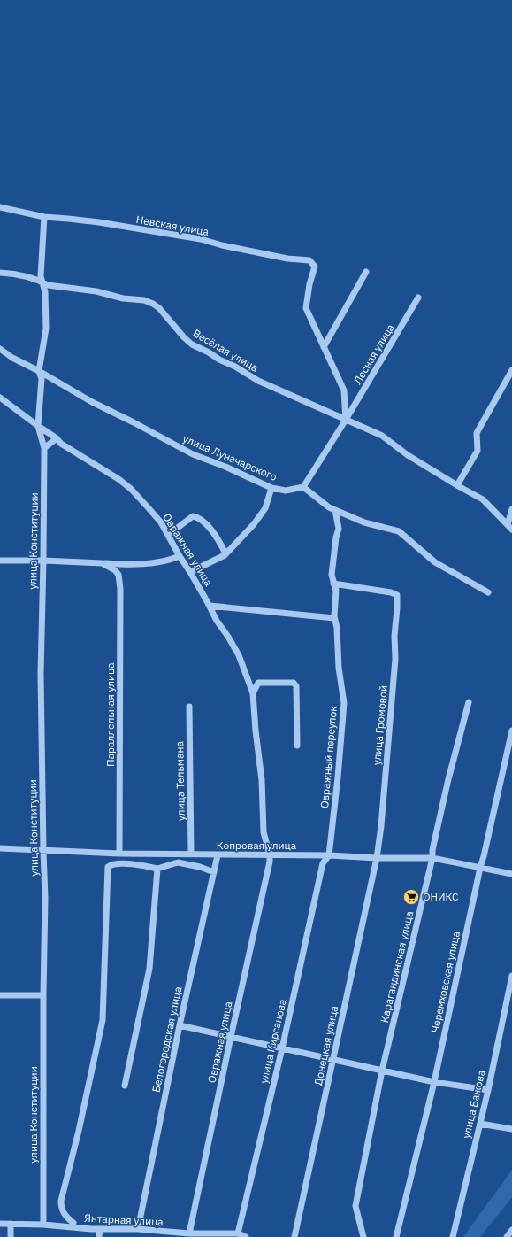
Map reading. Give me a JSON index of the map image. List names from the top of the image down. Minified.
{"streets":{"street":["Невская улица","Весёлая улица","Лесная улица","улица Луначарского","улица Конституции","Овражная улица","Параллельная улица","улица Громовой","Овражный переулок","улица Тельмана","Копровая улица","Карагандинская улица","Черемховская улица","Белогородская улица","улица Кирсанова","Донецкая улица","улица Бажова","Янтарная улица"]},"crossings":[["Невская улица","улица Конституции"],["Весёлая улица","Лесная улица"],["Весёлая улица","улица Конституции"],["Лесная улица","улица Луначарского"],["улица Луначарского","улица Конституции"],["улица Конституции","Овражная улица"],["улица Конституции","Копровая улица"],["улица Конституции","Янтарная улица"],["Овражная улица","Копровая улица"],["Овражная улица","Янтарная улица"],["Параллельная улица","Копровая улица"],["улица Громовой","Овражный переулок"],["улица Громовой","Копровая улица"],["улица Громовой","Донецкая улица"],["Овражный переулок","Копровая улица"],["Овражный переулок","улица Кирсанова"],["улица Тельмана","Копровая улица"],["Копровая улица","Карагандинская улица"],["Копровая улица","Черемховская улица"],["Копровая улица","Белогородская улица"],["Копровая улица","улица Кирсанова"],["Копровая улица","Донецкая улица"],["Белогородская улица","Янтарная улица"],["улица Кирсанова","Янтарная улица"]],"places":{"supermarket":["ОНИКС"]}}
